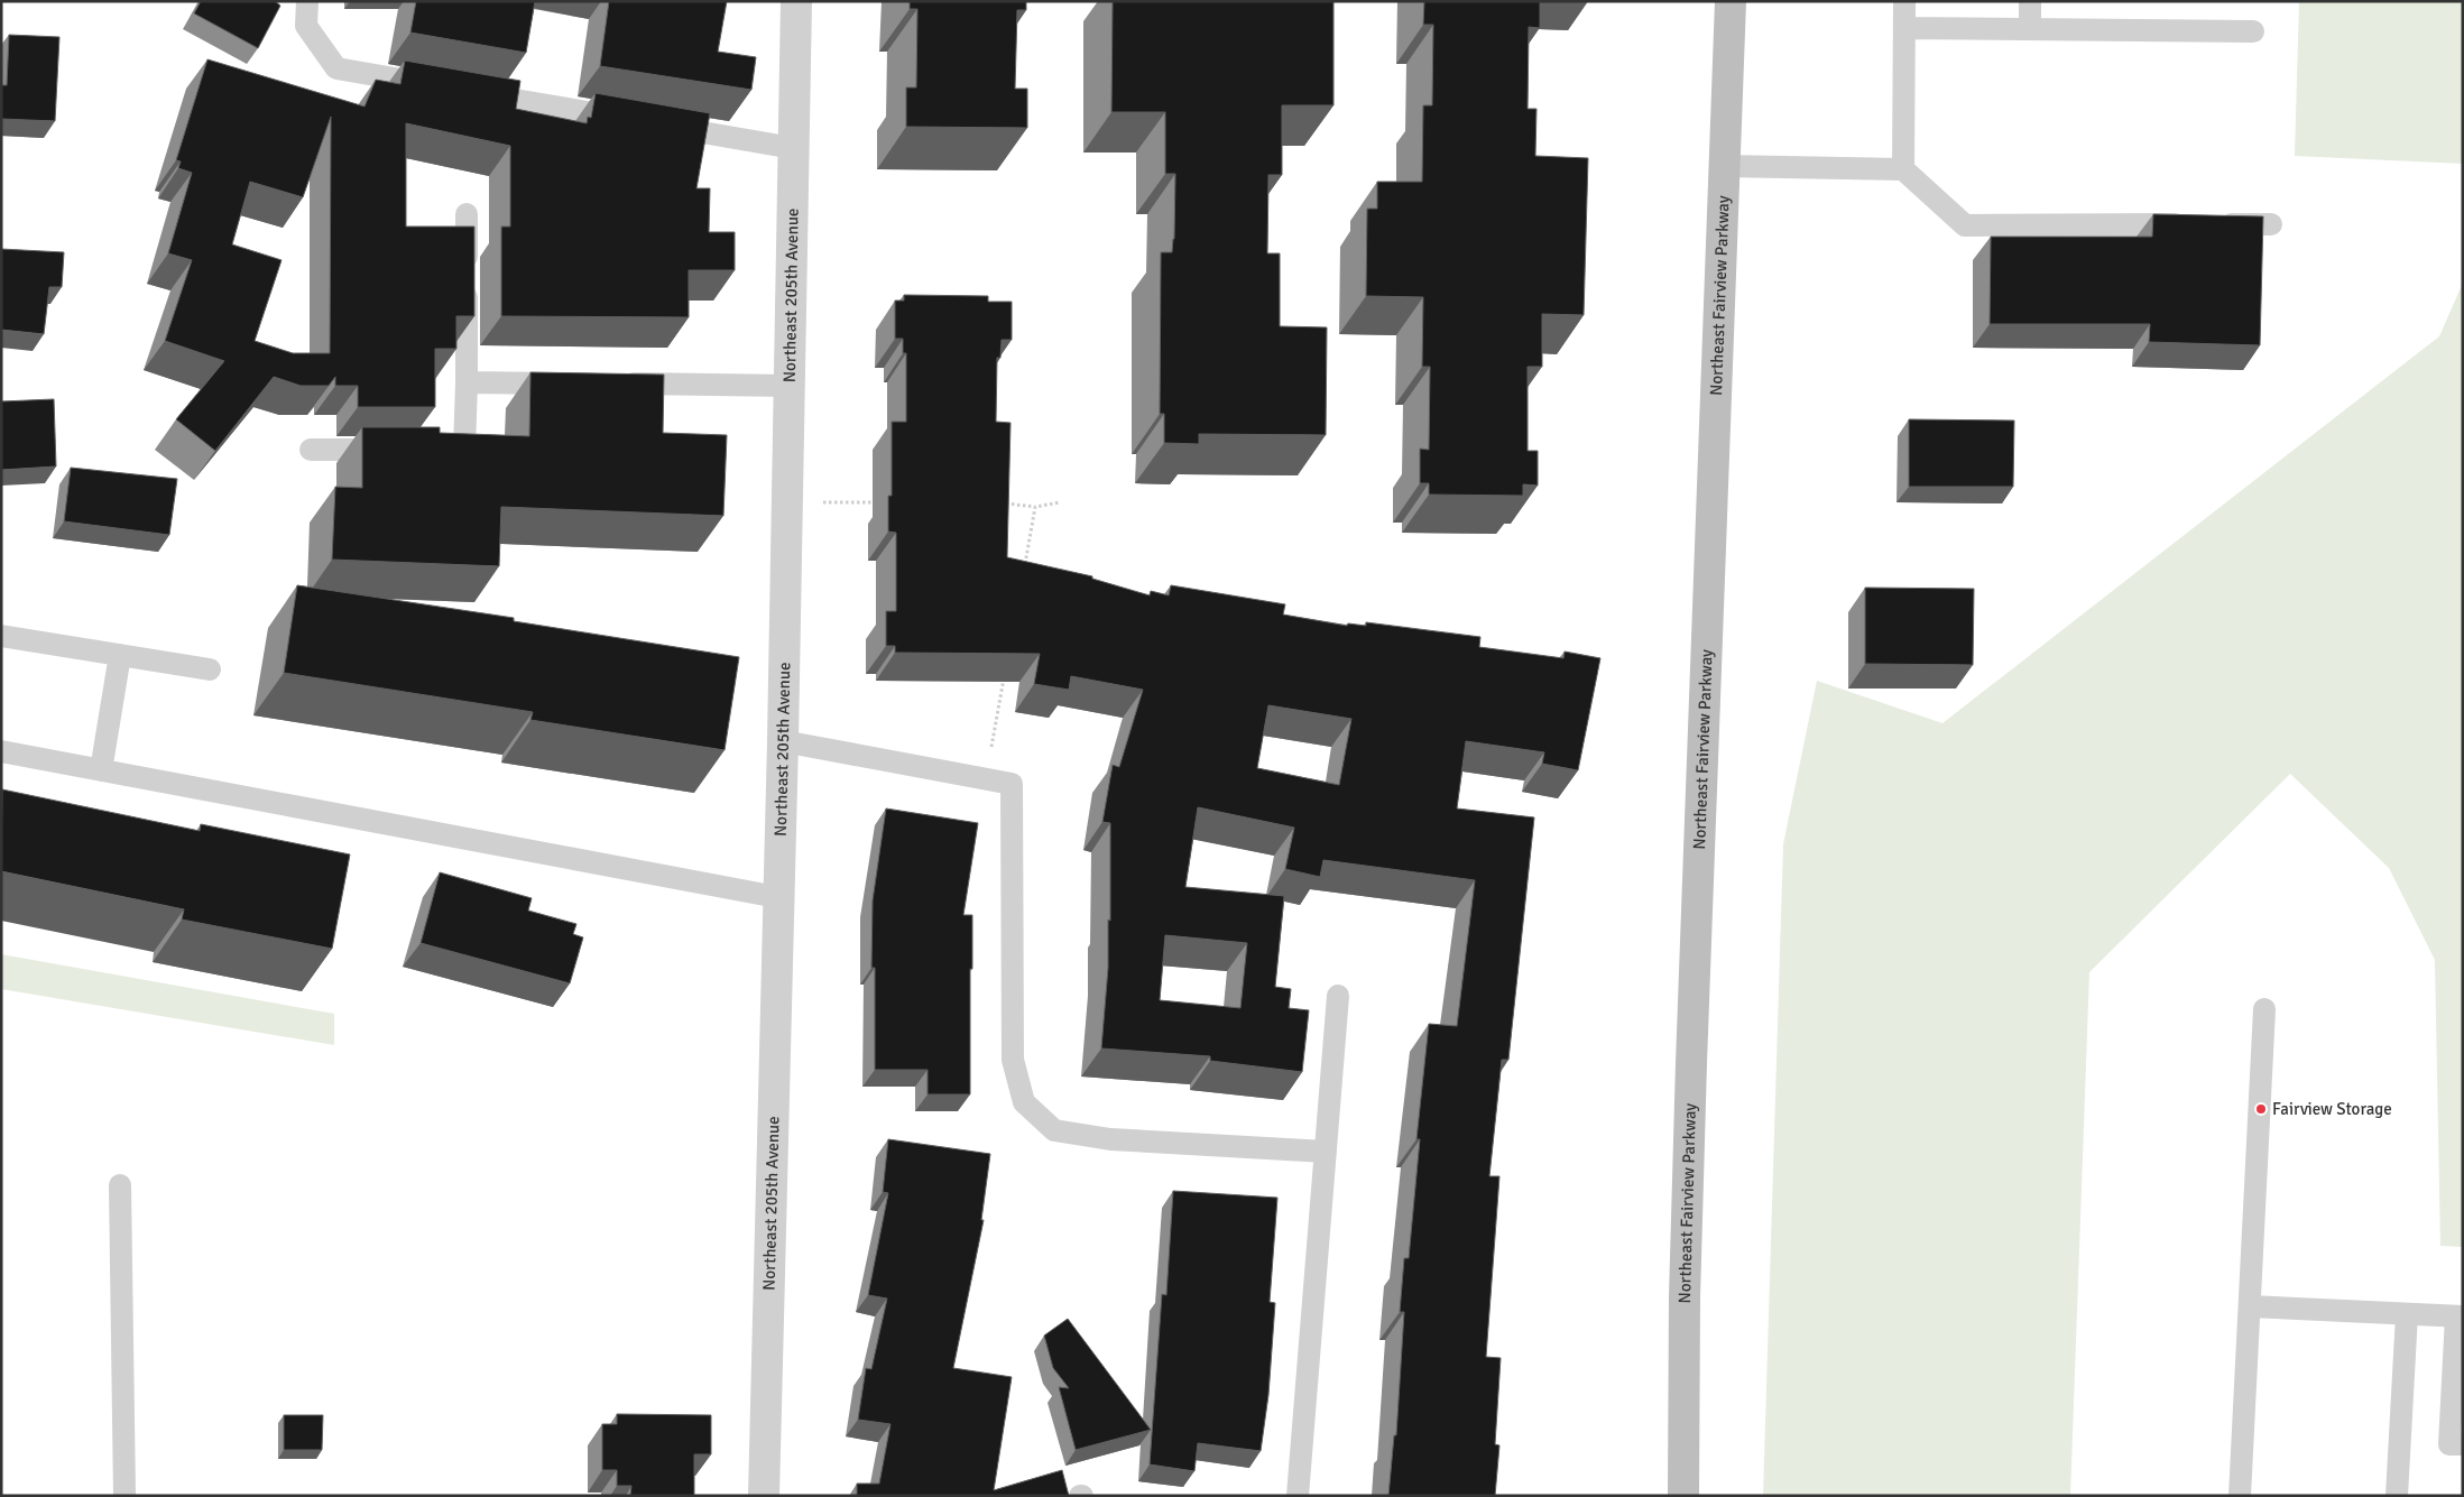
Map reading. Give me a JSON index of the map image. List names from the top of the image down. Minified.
{"streets":{"main road":["Northeast Fairview Parkway"],"street":["Northeast 205th Avenue"]},"places":["Fairview Storage"]}
